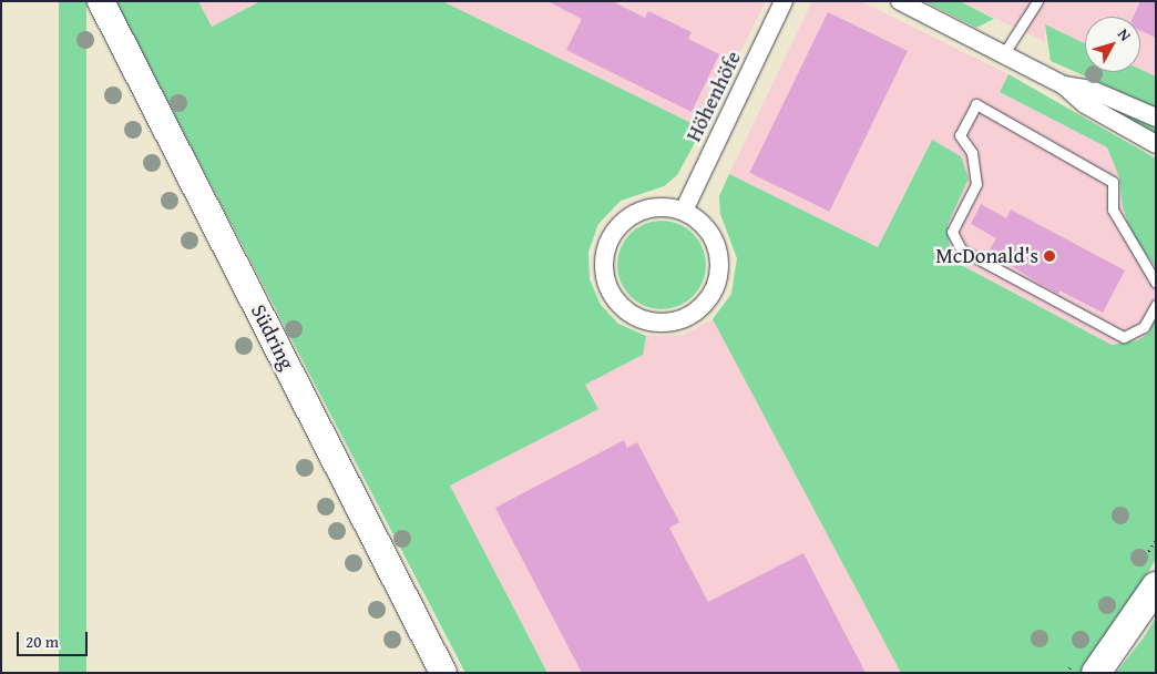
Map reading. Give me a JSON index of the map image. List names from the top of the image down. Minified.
{"streets":{"main road":["Südring"],"street":["Höhenhöfe"]},"places":["McDonald's"],"scale_bar":"20 m","north":"top right"}
